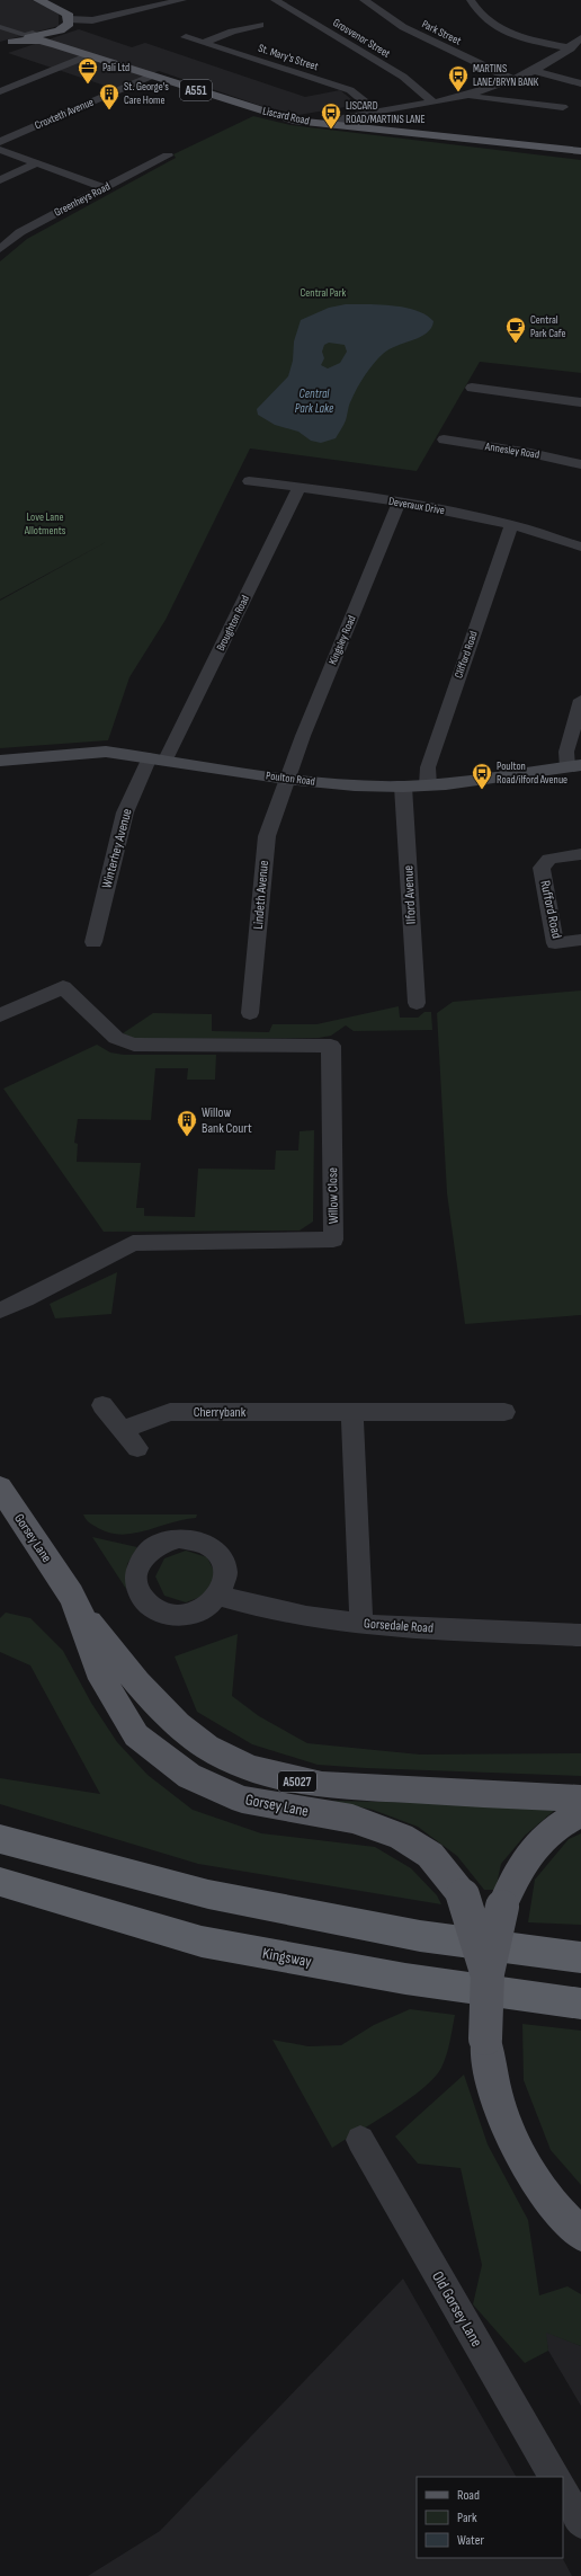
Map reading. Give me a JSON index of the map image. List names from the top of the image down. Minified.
{"streets":{"highway":["Kingsway"],"main road":["A551","Liscard Road","Poulton Road","Gorsey Lane","A5027"],"street":["Park Street","Grosvenor Street","St. Mary's Street","Croxteth Avenue","Greenheys Road","Annesley Road","Deveraux Drive","Broughton Road","Kingsley Road","Clifford Road","Winterhey Avenue","Lindeth Avenue","Ilford Avenue","Rufford Road","Willow Close","Cherrybank","Gorsedale Road","Old Gorsey Lane"]},"crossings":[["A551","Liscard Road"],["Croxteth Avenue","Liscard Road"],["Deveraux Drive","Broughton Road"],["Deveraux Drive","Kingsley Road"],["Deveraux Drive","Clifford Road"],["Broughton Road","Poulton Road"],["Broughton Road","Winterhey Avenue"],["Kingsley Road","Poulton Road"],["Kingsley Road","Lindeth Avenue"],["Clifford Road","Poulton Road"],["Poulton Road","Winterhey Avenue"],["Poulton Road","Lindeth Avenue"],["Poulton Road","Ilford Avenue"]],"water":["Central Park Lake"],"parks":["Central Park","Love Lane Allotments"],"places":{"office":["Pali Ltd"],"bus stop":["MARTINS LANE/BRYN BANK","LISCARD ROAD/MARTINS LANE","Poulton Road/ilford Avenue"],"building":["St. George's Care Home","Willow Bank Court"],"cafe":["Central Park Cafe"]},"legend":["Road","Park","Water"]}
